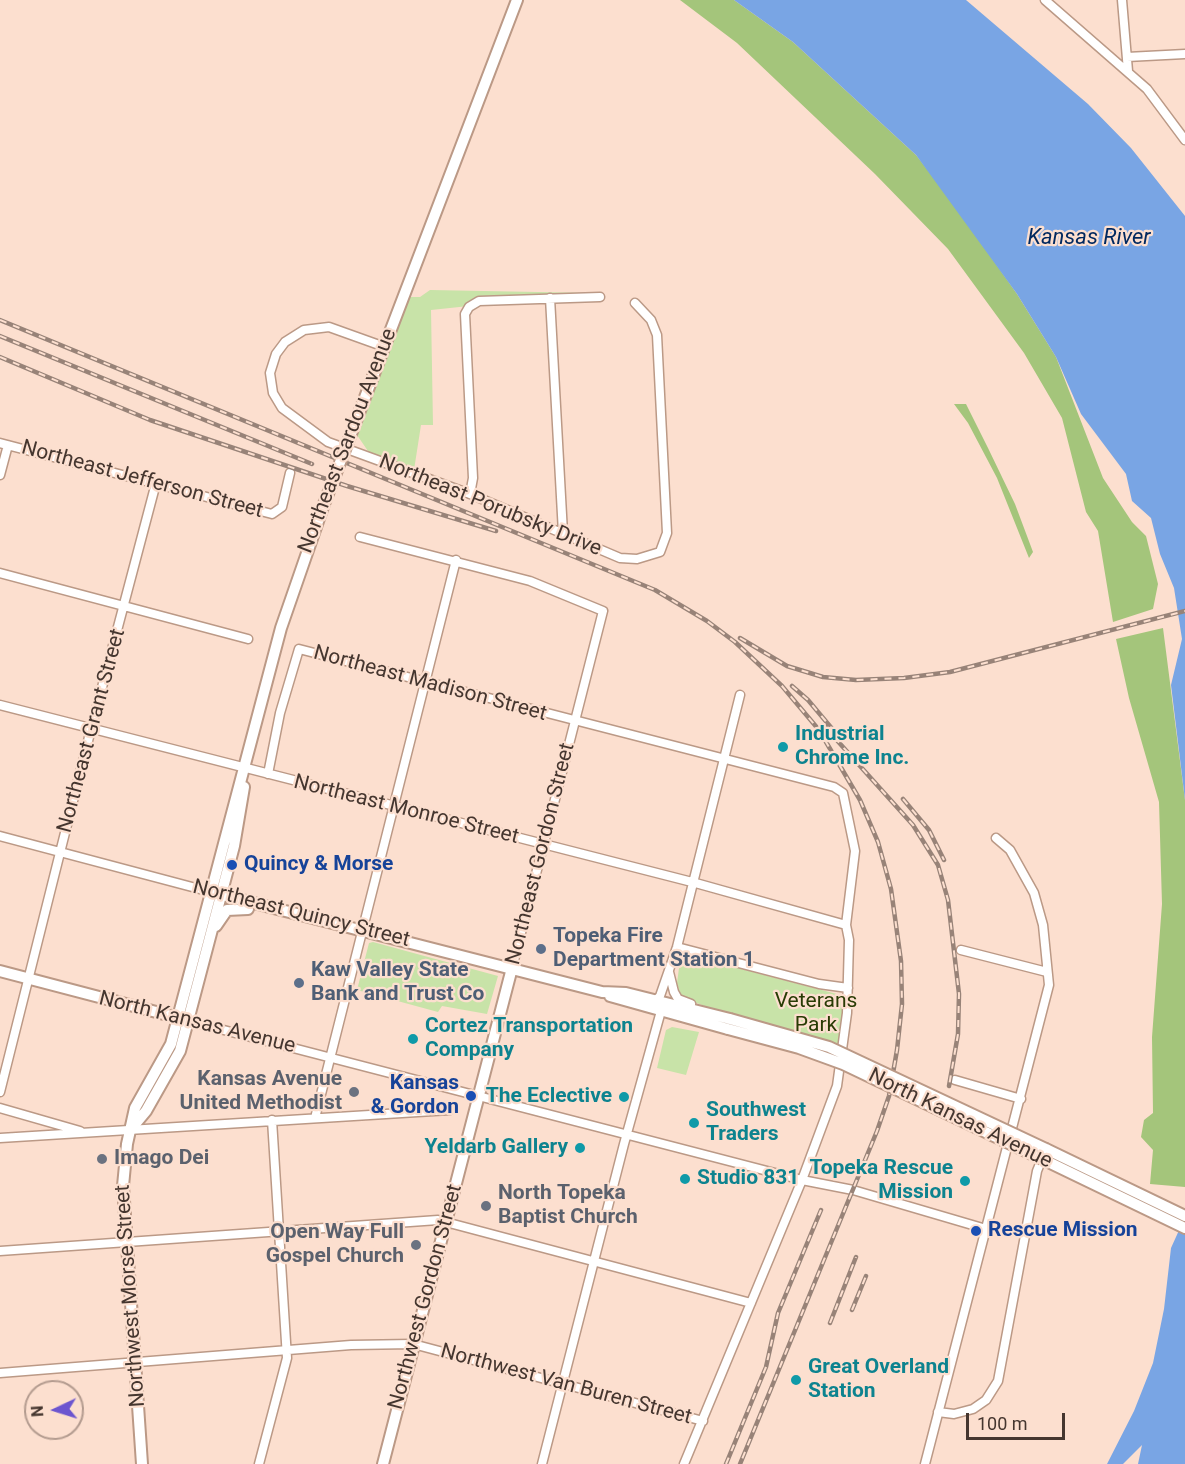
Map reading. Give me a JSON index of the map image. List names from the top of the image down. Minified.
{"streets":{"main road":["Northeast Sardou Avenue","Northeast Gordon Street","Northeast Quincy Street","North Kansas Avenue","Northwest Morse Street","Northwest Gordon Street"],"street":["Northeast Jefferson Street","Northeast Porubsky Drive","Northeast Madison Street","Northeast Grant Street","Northeast Monroe Street","Northwest Van Buren Street"]},"crossings":[["Northeast Sardou Avenue","Northeast Porubsky Drive"],["Northeast Sardou Avenue","Northeast Monroe Street"],["Northeast Sardou Avenue","Northeast Quincy Street"],["Northeast Jefferson Street","Northeast Grant Street"],["Northeast Madison Street","Northeast Monroe Street"],["Northeast Madison Street","Northeast Gordon Street"],["Northeast Grant Street","Northeast Monroe Street"],["Northeast Grant Street","Northeast Quincy Street"],["Northeast Grant Street","North Kansas Avenue"],["Northeast Monroe Street","Northeast Gordon Street"],["Northeast Gordon Street","Northeast Quincy Street"],["Northeast Gordon Street","North Kansas Avenue"],["Northeast Gordon Street","Northwest Gordon Street"],["Northeast Quincy Street","North Kansas Avenue"],["North Kansas Avenue","Northwest Morse Street"],["North Kansas Avenue","Northwest Gordon Street"],["Northwest Morse Street","Northwest Van Buren Street"],["Northwest Gordon Street","Northwest Van Buren Street"]],"water":["Kansas River"],"parks":["Veterans Park"],"places":["Industrial Chrome Inc.","Quincy & Morse","Topeka Fire Department Station 1","Kaw Valley State Bank and Trust Co","Cortez Transportation Company","Kansas Avenue United Methodist","Kansas & Gordon","The Eclective","Southwest Traders","Yeldarb Gallery","Imago Dei","Studio 831","Topeka Rescue Mission","North Topeka Baptist Church","Rescue Mission","Open Way Full Gospel Church","Great Overland Station"],"scale_bar":"100 m","north":"left"}
